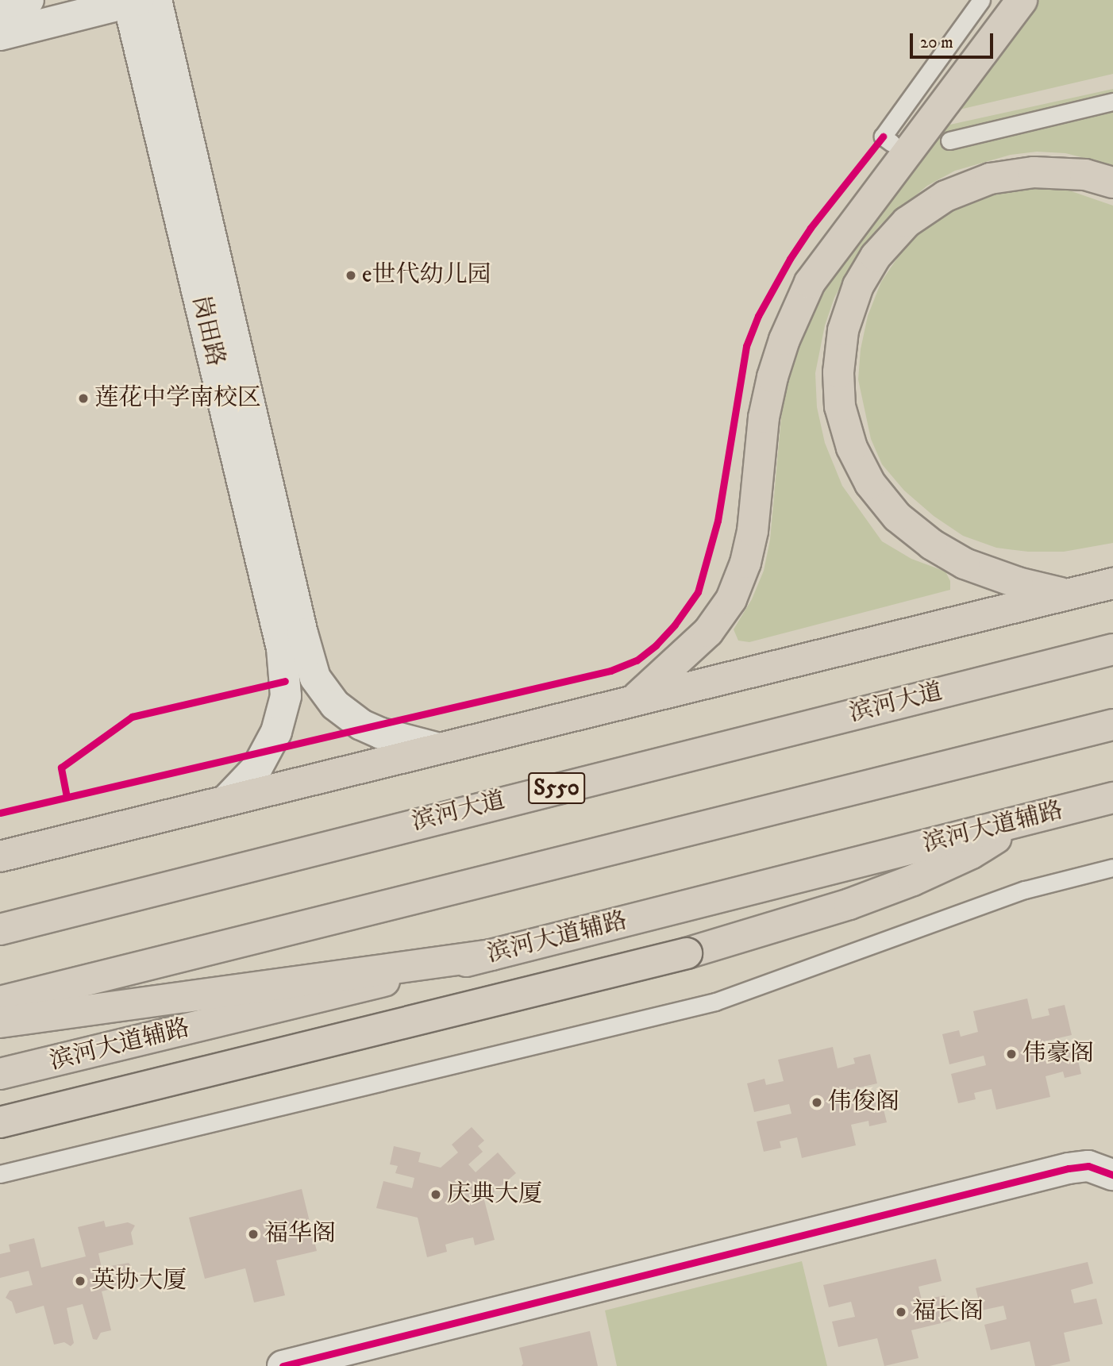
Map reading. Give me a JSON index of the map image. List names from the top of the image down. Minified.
{"streets":{"main road":["滨河大道","S550","滨河大道辅路"],"street":["岗田路"]},"places":["e世代幼儿园","莲花中学南校区","伟豪阁","伟俊阁","庆典大厦","福华阁","英协大厦","福长阁"],"scale_bar":"20 m"}
